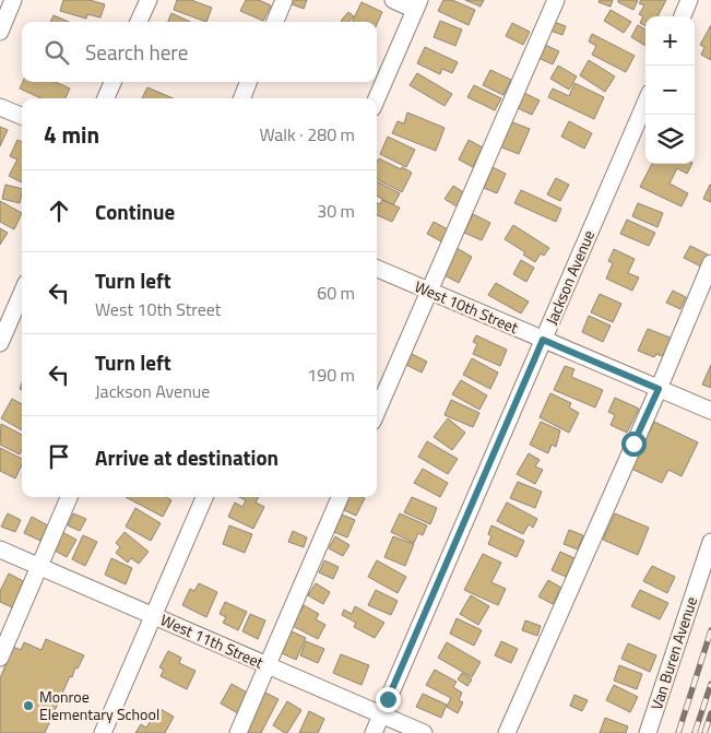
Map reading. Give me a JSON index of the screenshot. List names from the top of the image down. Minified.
{"streets":{"street":["Jackson Avenue","West 10th Street","West 11th Street","Van Buren Avenue"]},"crossings":[["Jackson Avenue","West 10th Street"],["Jackson Avenue","West 11th Street"]],"places":["Monroe Elementary School"],"page":{"map_buttons":["+","−"],"search":"Search here","heading":["4 min","Walk · 280 m"],"list":[["Continue","30 m"],["Turn left","West 10th Street","60 m"],["Turn left","Jackson Avenue","190 m"],"Arrive at destination"]}}
